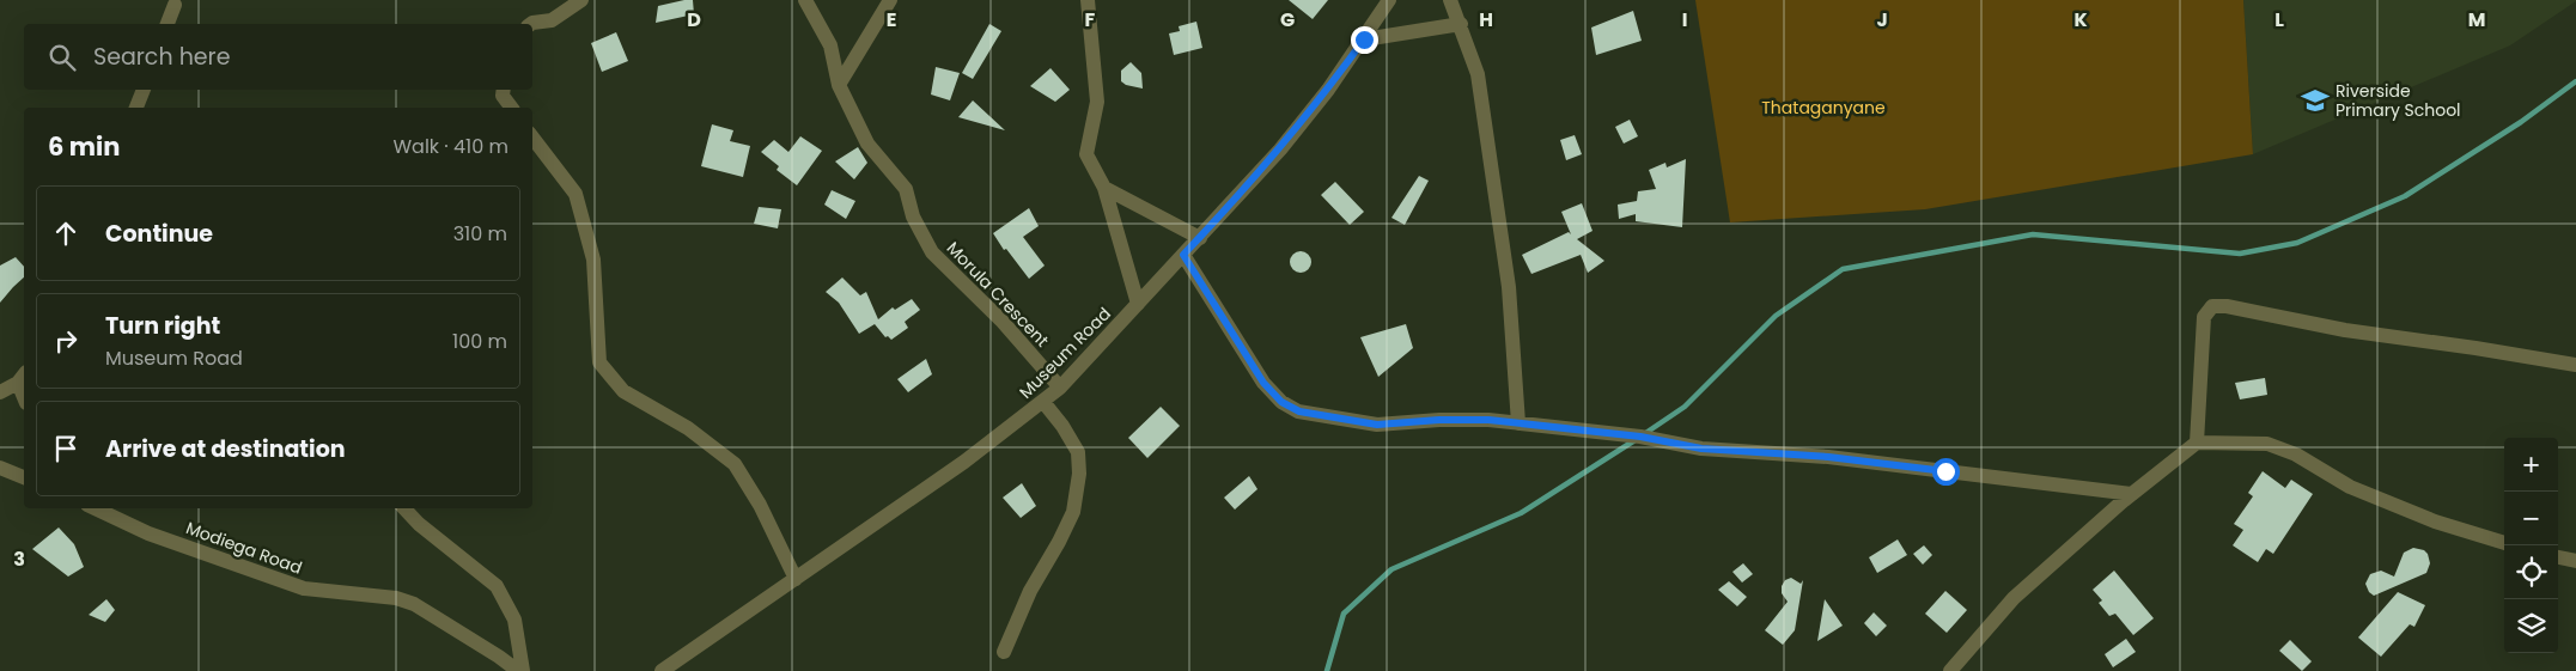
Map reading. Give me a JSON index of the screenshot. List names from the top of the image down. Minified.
{"streets":{"street":["Morula Crescent","Museum Road","Modiega Road"]},"crossings":[["Morula Crescent","Museum Road"]],"parks":["Thataganyane"],"places":{"school or university":["Riverside Primary School"]},"page":{"search":"Search here","heading":["6 min","Walk · 410 m"],"list":[["Continue","310 m"],["Turn right","Museum Road","100 m"],"Arrive at destination"],"map_buttons":["+","−"]},"grid":{"columns":["D","E","F","G","H","I","J","K","L","M"],"rows":["3"]}}
